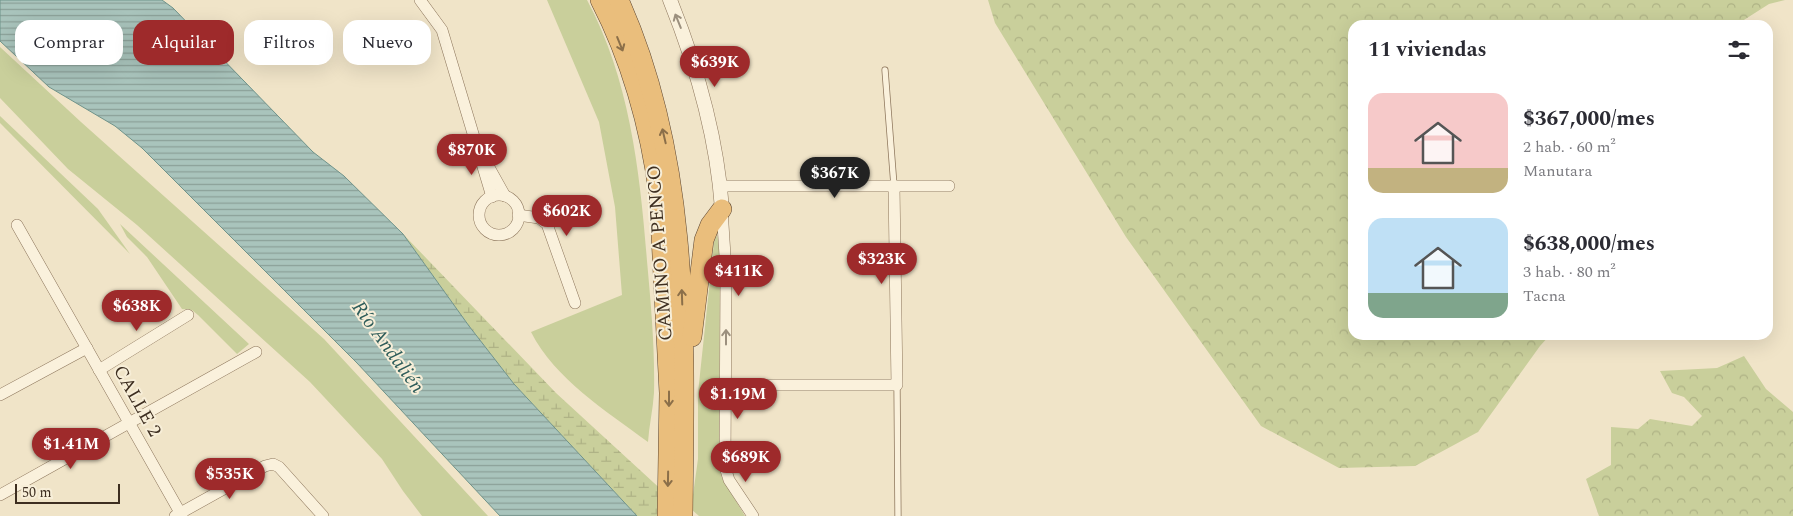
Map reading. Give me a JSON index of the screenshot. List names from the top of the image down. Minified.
{"streets":{"highway":["CAMINO A PENCO"],"street":["CALLE 2"]},"water":["Río Andalién"],"scale_bar":"50 m","page":{"chip":["Comprar","Alquilar","Filtros","Nuevo"],"heading":"11 viviendas","price":["$639K","$870K","$367K","$602K","$323K","$411K","$638K","$1.19M","$1.41M","$689K","$535K"],"list":[{"name":"$367,000/mes","note":"2 hab. · 60 m² · Manutara"},{"name":"$638,000/mes","note":"3 hab. · 80 m² · Tacna"}],"scale":"50 m"}}
